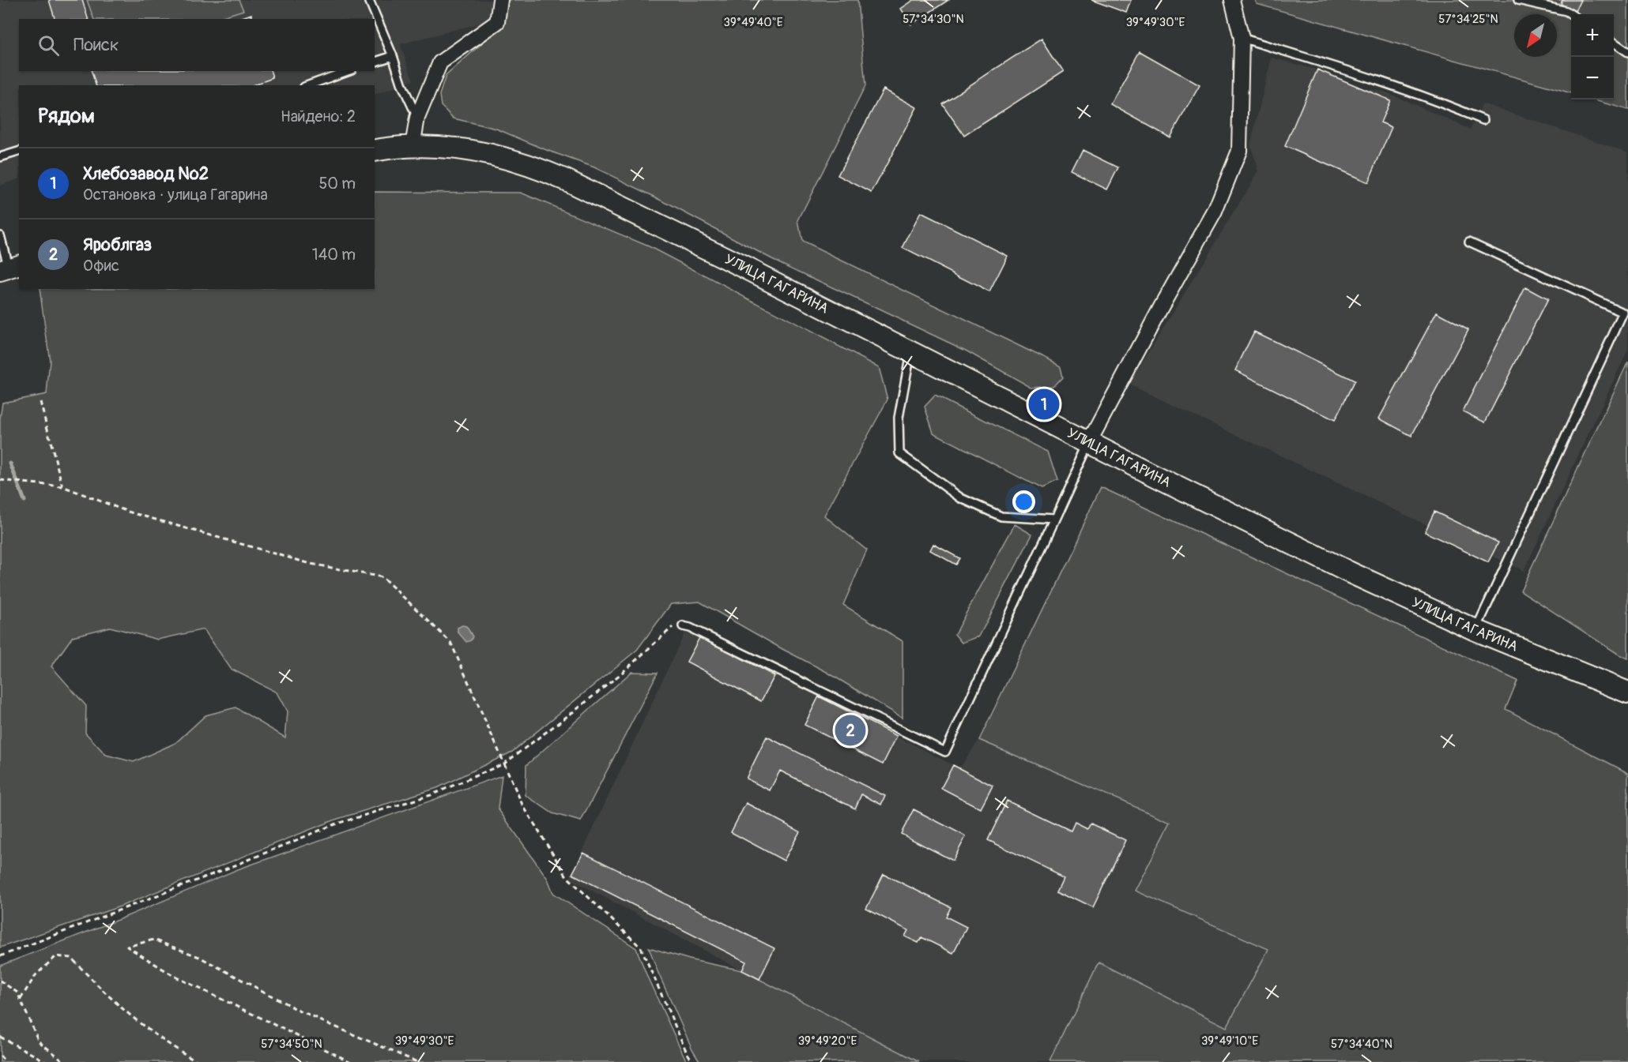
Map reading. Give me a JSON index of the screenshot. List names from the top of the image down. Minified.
{"streets":{"main road":["УЛИЦА ГАГАРИНА"]},"north":"bottom left","page":{"map_buttons":["+","−"],"search":"Поиск","heading":["Рядом","Найдено: 2"],"list":[{"mark":"1","name":"Хлебозавод №2","note":"Остановка · улица Гагарина","value":"50 m"},{"mark":"2","name":"Яроблгаз","note":"Офис","value":"140 m"}],"pins":["1","2"]},"coordinates":["57°34'25\"N","57°34'30\"N","39°49'40\"E","39°49'30\"E","39°49'20\"E","39°49'10\"E","57°34'50\"N","57°34'40\"N"]}
